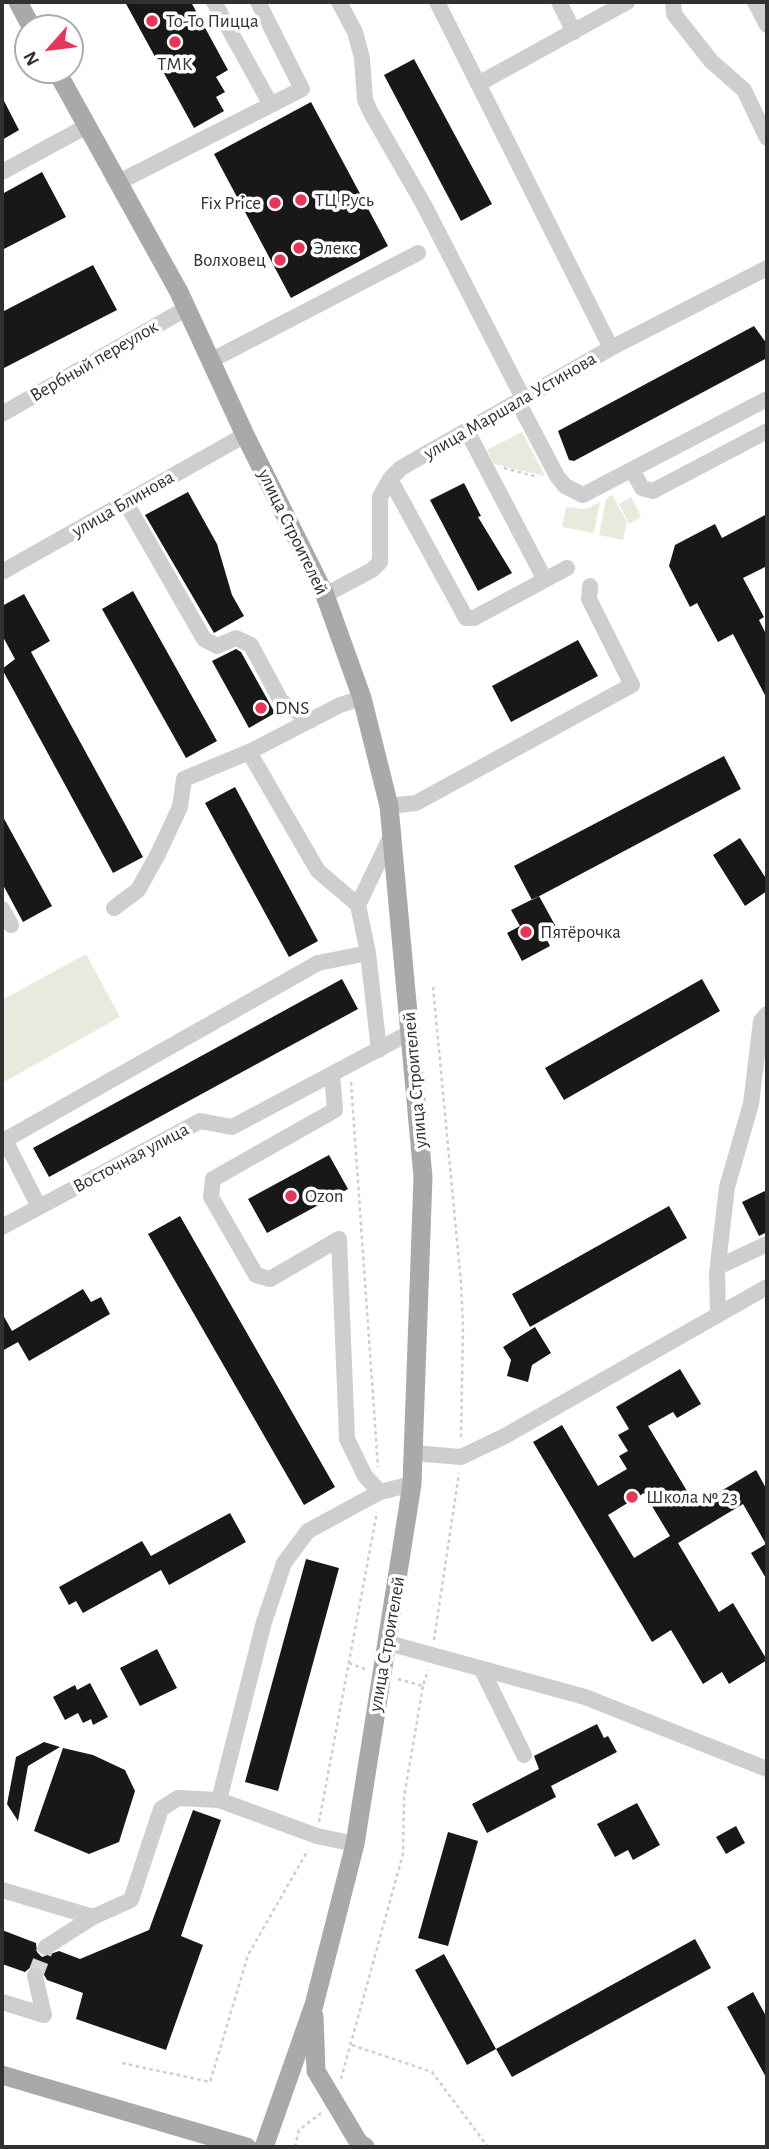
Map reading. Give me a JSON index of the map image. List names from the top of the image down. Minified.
{"streets":{"main road":["улица Строителей"],"street":["Вербный переулок","улица Маршала Устинова","улица Блинова","Восточная улица"]},"crossings":[["Вербный переулок","улица Строителей"],["улица Блинова","улица Строителей"],["улица Строителей","Восточная улица"]],"places":["То-То Пицца","ТМК","ТЦ Русь","Fix Price","Элекс","Волховец","DNS","Пятёрочка","Ozon","Школа № 23"],"north":"bottom left"}
